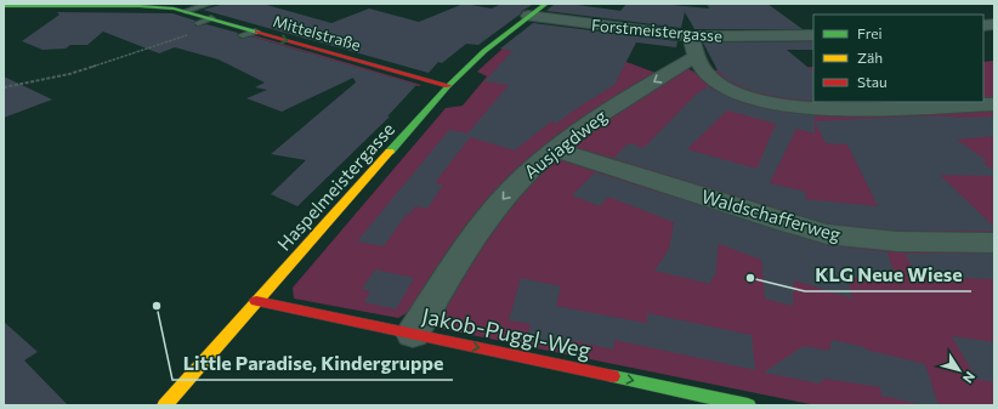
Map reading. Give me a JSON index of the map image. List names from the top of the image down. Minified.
{"streets":{"street":["Forstmeistergasse","Mittelstraße","Ausjagdweg","Haspelmeistergasse","Waldschafferweg","Jakob-Puggl-Weg"]},"crossings":[["Forstmeistergasse","Ausjagdweg"],["Forstmeistergasse","Haspelmeistergasse"],["Mittelstraße","Haspelmeistergasse"],["Ausjagdweg","Waldschafferweg"],["Ausjagdweg","Jakob-Puggl-Weg"],["Haspelmeistergasse","Jakob-Puggl-Weg"]],"one_way":["Mittelstraße","Ausjagdweg","Jakob-Puggl-Weg"],"places":["KLG Neue Wiese","Little Paradise, Kindergruppe"],"legend":["Frei","Zäh","Stau"],"north":"bottom right"}
